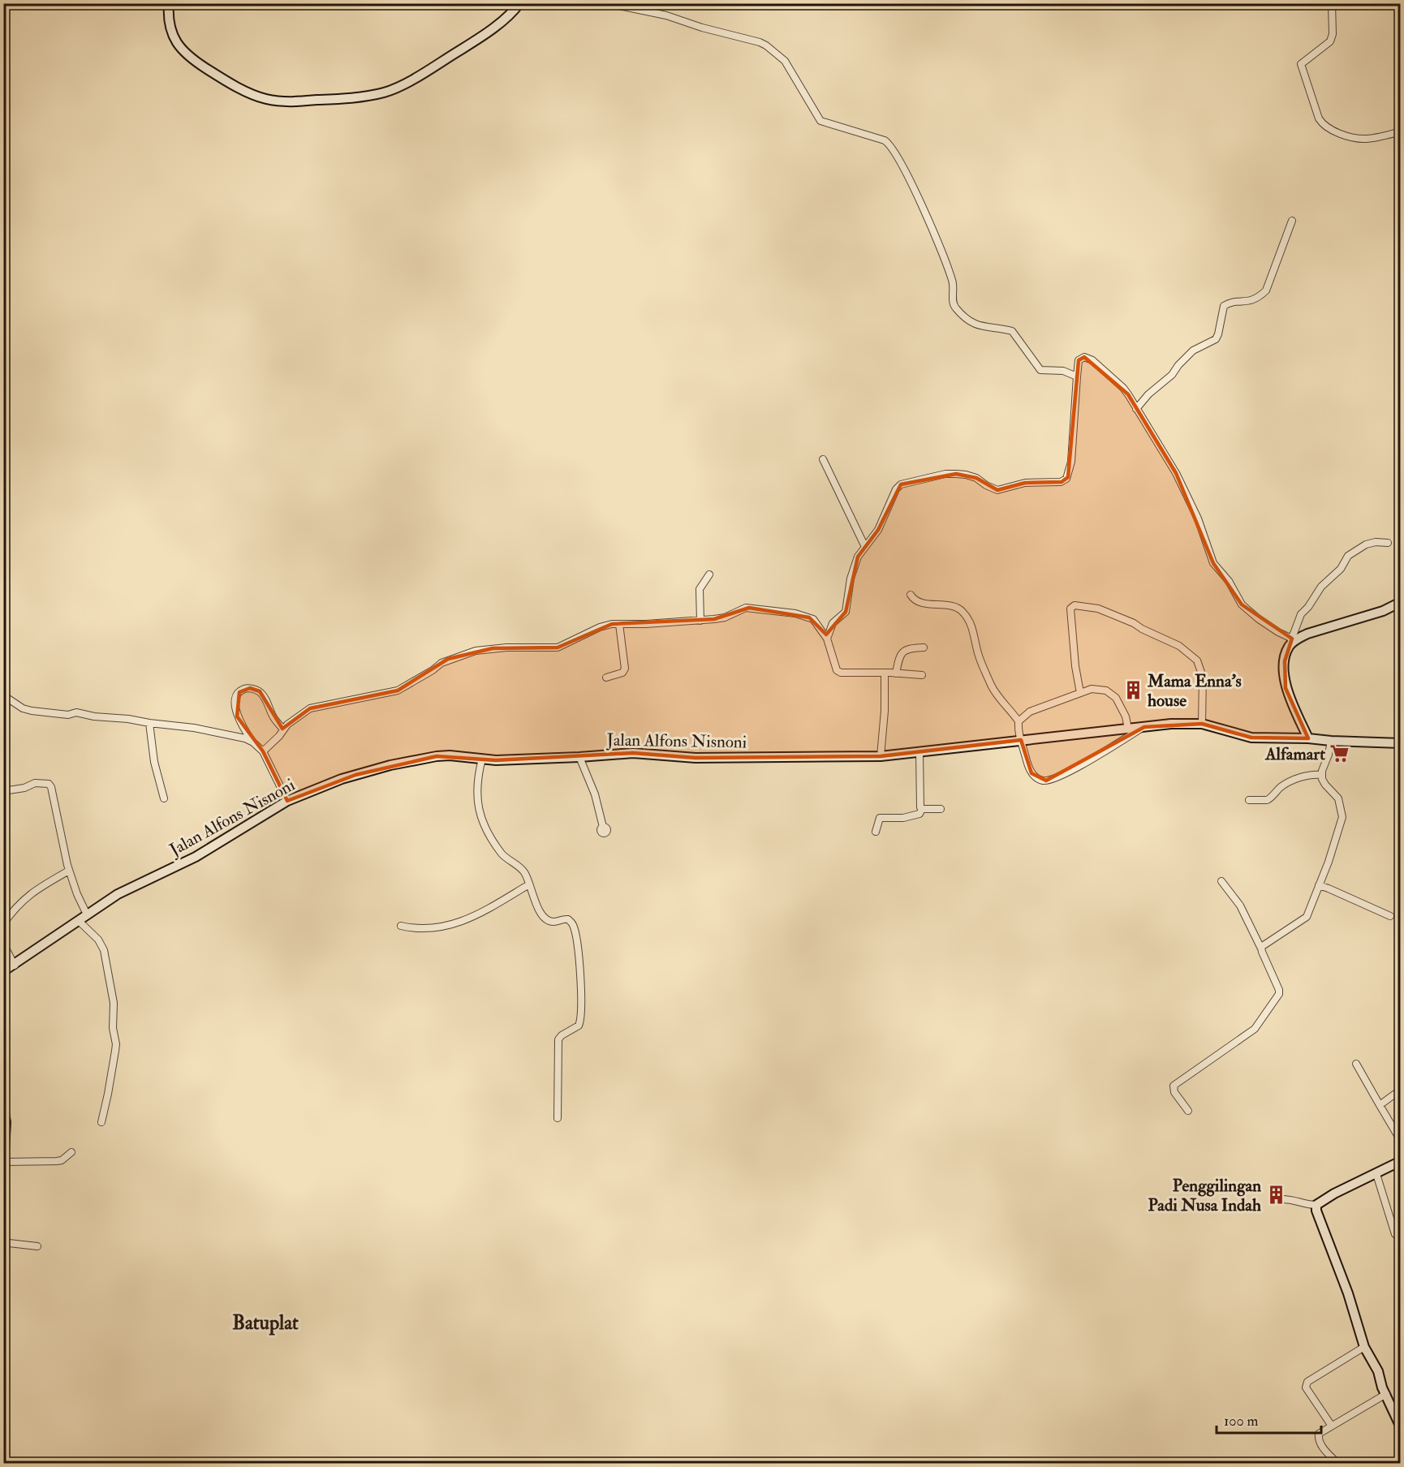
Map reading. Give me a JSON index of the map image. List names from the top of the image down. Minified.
{"streets":{"main road":["Jalan Alfons Nisnoni"]},"districts":["Batuplat"],"places":{"building":["Mama Enna's house","Penggilingan Padi Nusa Indah"],"supermarket":["Alfamart"]},"scale_bar":"100 m"}
